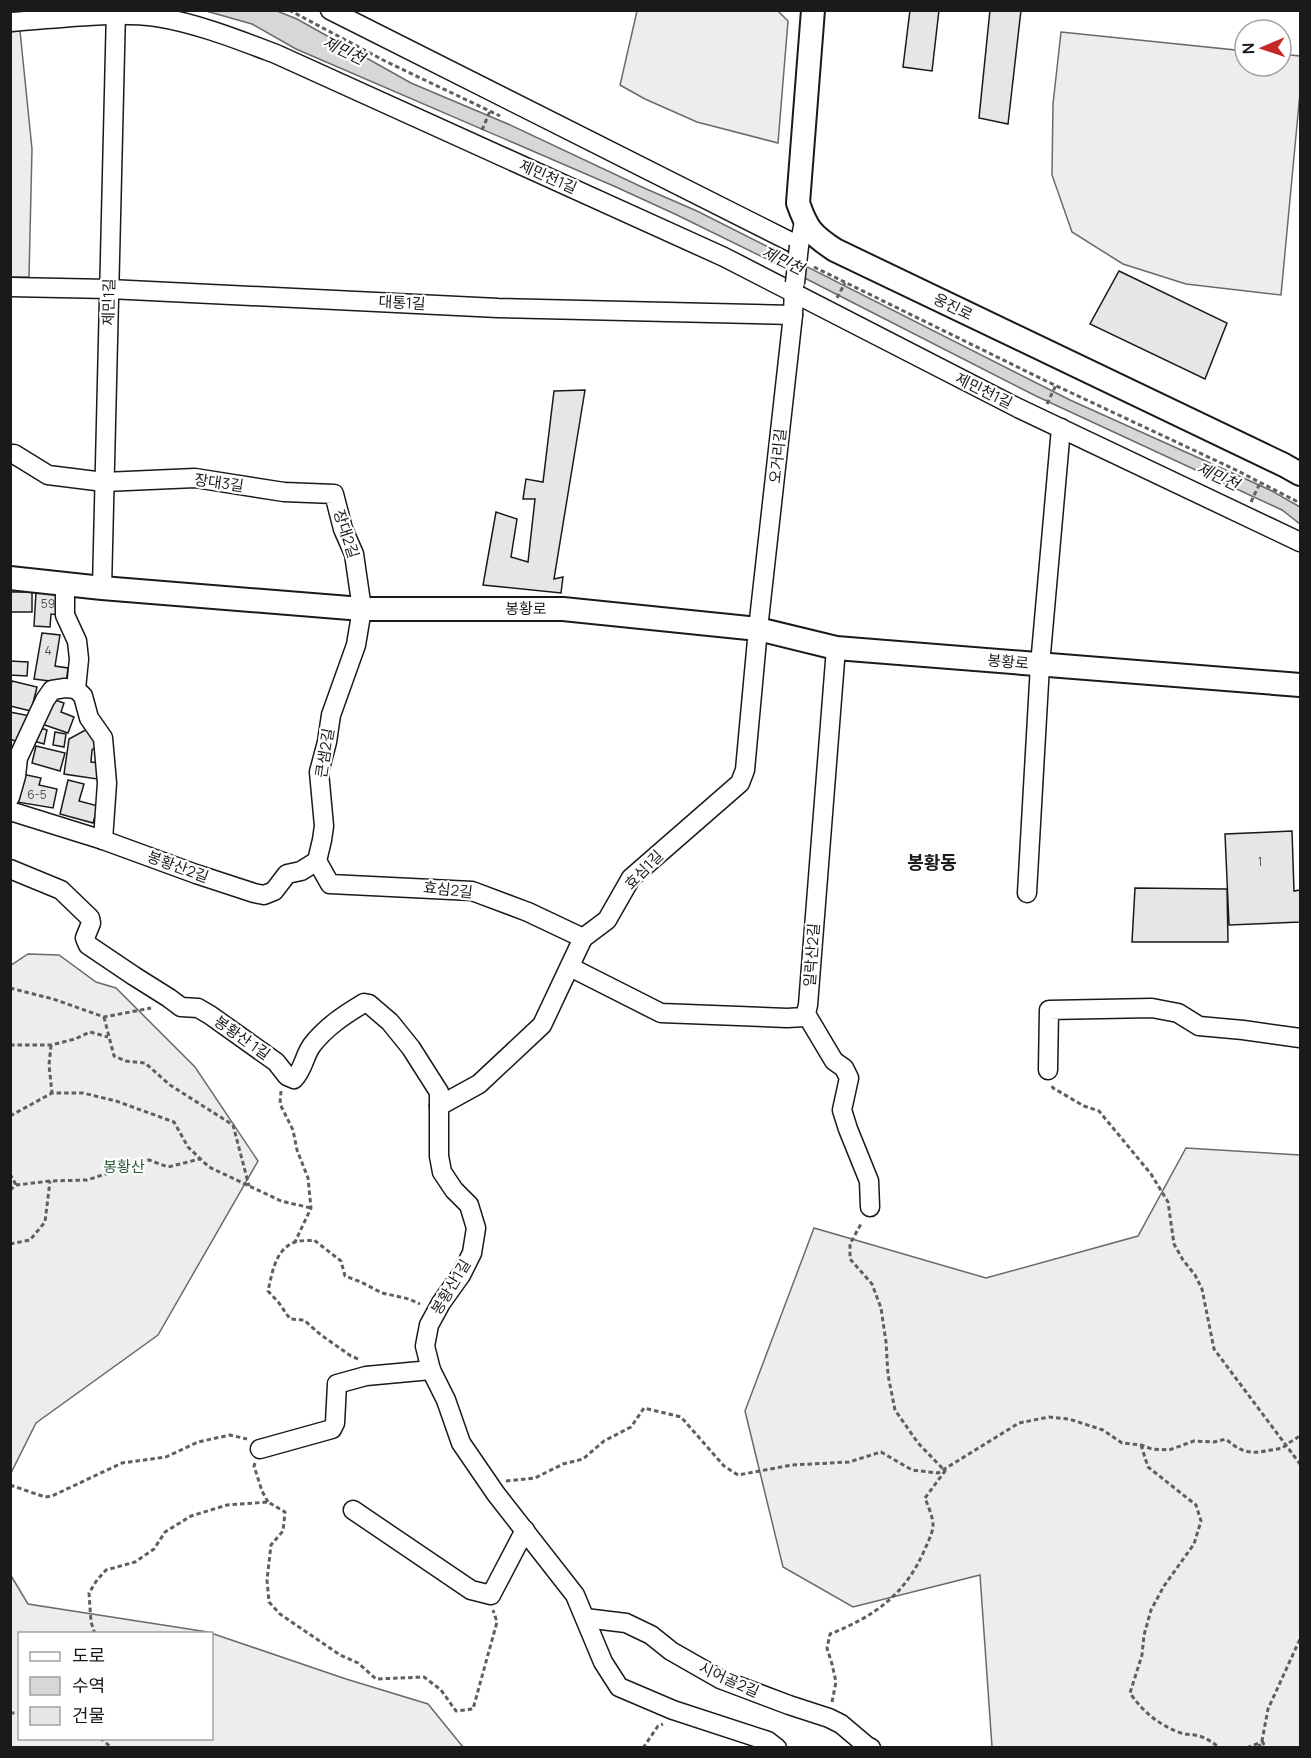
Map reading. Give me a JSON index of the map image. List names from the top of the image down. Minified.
{"streets":{"main road":["웅진로","봉황로"],"street":["제민천1길","제민1길","대통1길","오거리길","장대3길","장대2길","큰샘2길","봉황산2길","효심1길","효심2길","일락산2길","봉황산 1길","봉황산1길","시어골2길"]},"crossings":[["제민천1길","제민1길"],["제민천1길","오거리길"],["제민천1길","봉황로"],["제민1길","대통1길"],["제민1길","장대3길"],["제민1길","봉황로"],["대통1길","오거리길"],["오거리길","봉황로"],["오거리길","효심1길"],["장대3길","장대2길"],["장대2길","봉황로"],["장대2길","큰샘2길"],["봉황로","큰샘2길"],["봉황로","효심1길"],["봉황로","일락산2길"],["큰샘2길","봉황산2길"],["큰샘2길","효심2길"],["봉황산2길","효심2길"],["효심1길","효심2길"],["효심1길","봉황산 1길"],["효심1길","봉황산1길"],["봉황산 1길","봉황산1길"]],"districts":["봉황동"],"water":["제민천"],"parks":["봉황산"],"house_numbers":["59","4","6-5","1"],"legend":["도로","수역","건물"],"north":"left"}
